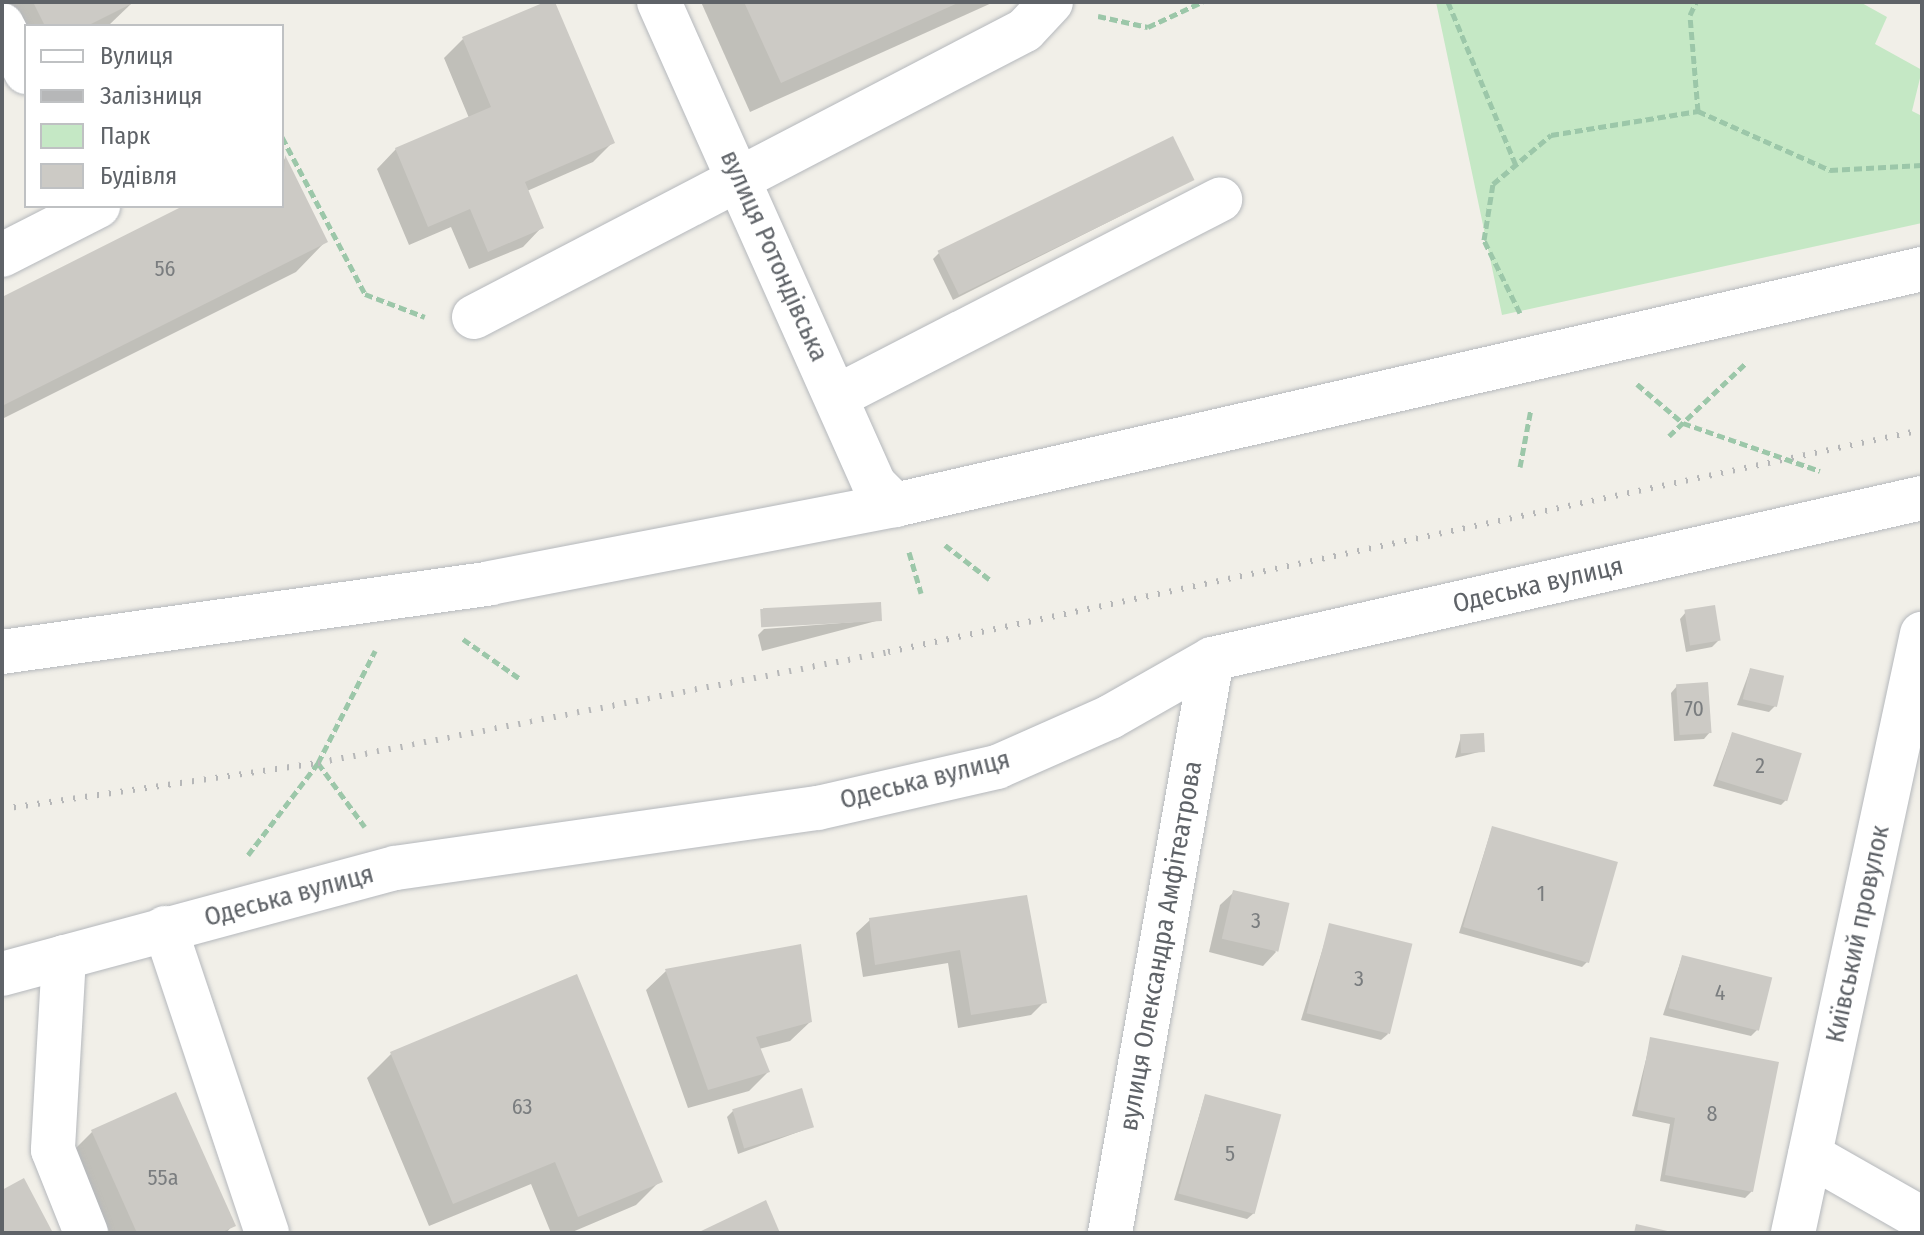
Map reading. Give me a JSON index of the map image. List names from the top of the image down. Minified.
{"streets":{"street":["вулиця Ротондівська","Одеська вулиця","Київський провулок","вулиця Олександра Амфітеатрова"]},"crossings":[["Одеська вулиця","вулиця Олександра Амфітеатрова"]],"house_numbers":["56","70","2","1","3","3","4","63","8","5","55а"],"legend":["Вулиця","Залізниця","Парк","Будівля"]}
